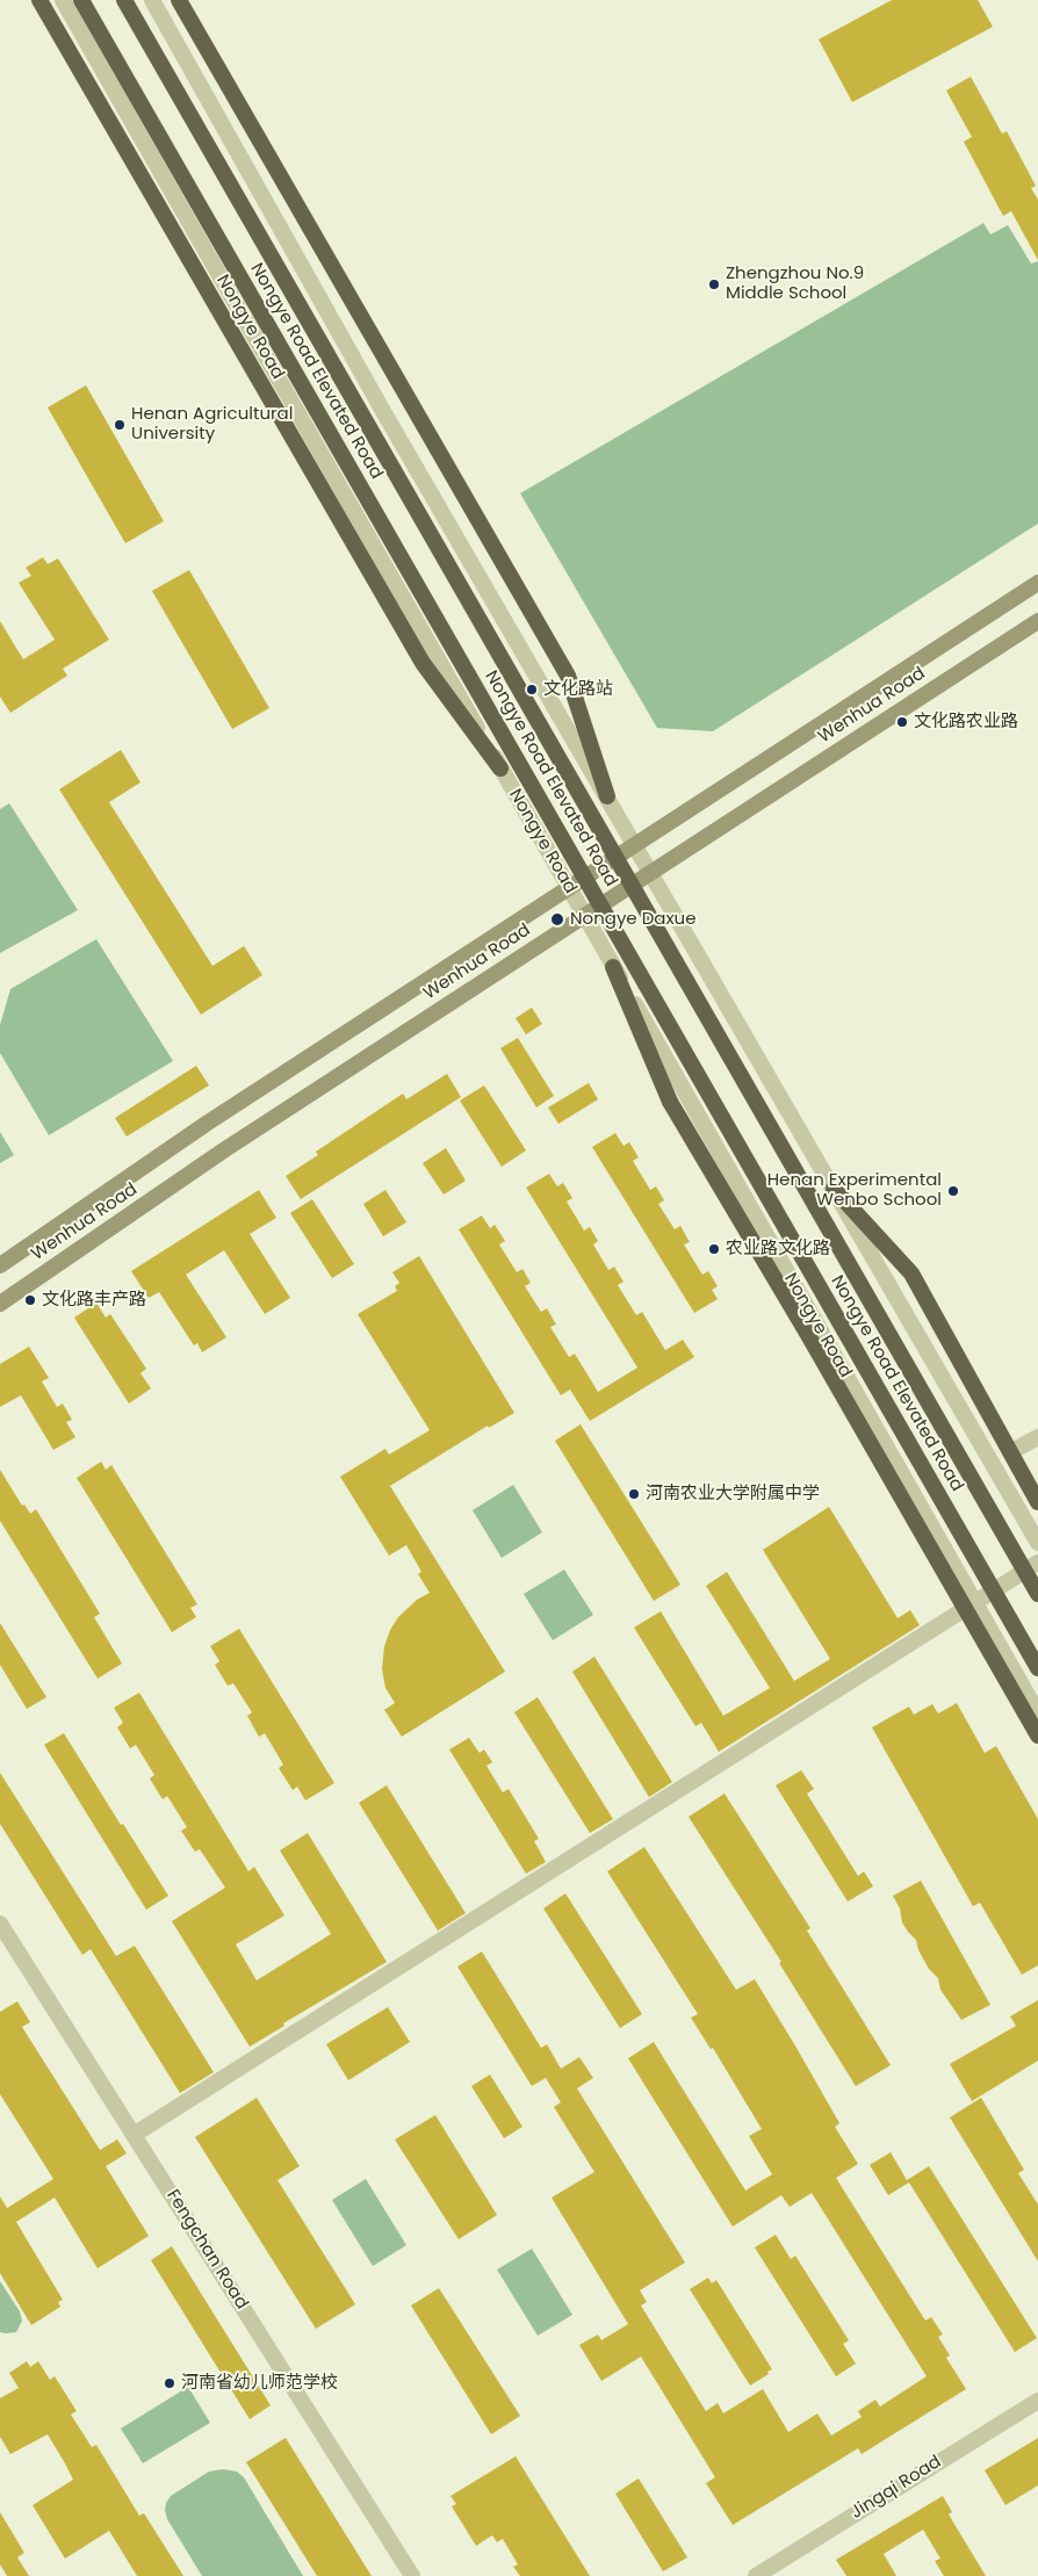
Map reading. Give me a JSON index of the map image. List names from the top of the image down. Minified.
{"streets":{"highway":["Nongye Road Elevated Road"],"main road":["Wenhua Road"],"street":["Nongye Road","Fengchan Road","Jingqi Road"]},"crossings":[["Nongye Road","Wenhua Road"]],"places":["Zhengzhou No.9 Middle School","Henan Agricultural University","文化路站","文化路农业路","Nongye Daxue","Henan Experimental Wenbo School","农业路文化路","文化路丰产路","河南农业大学附属中学","河南省幼儿师范学校"]}
